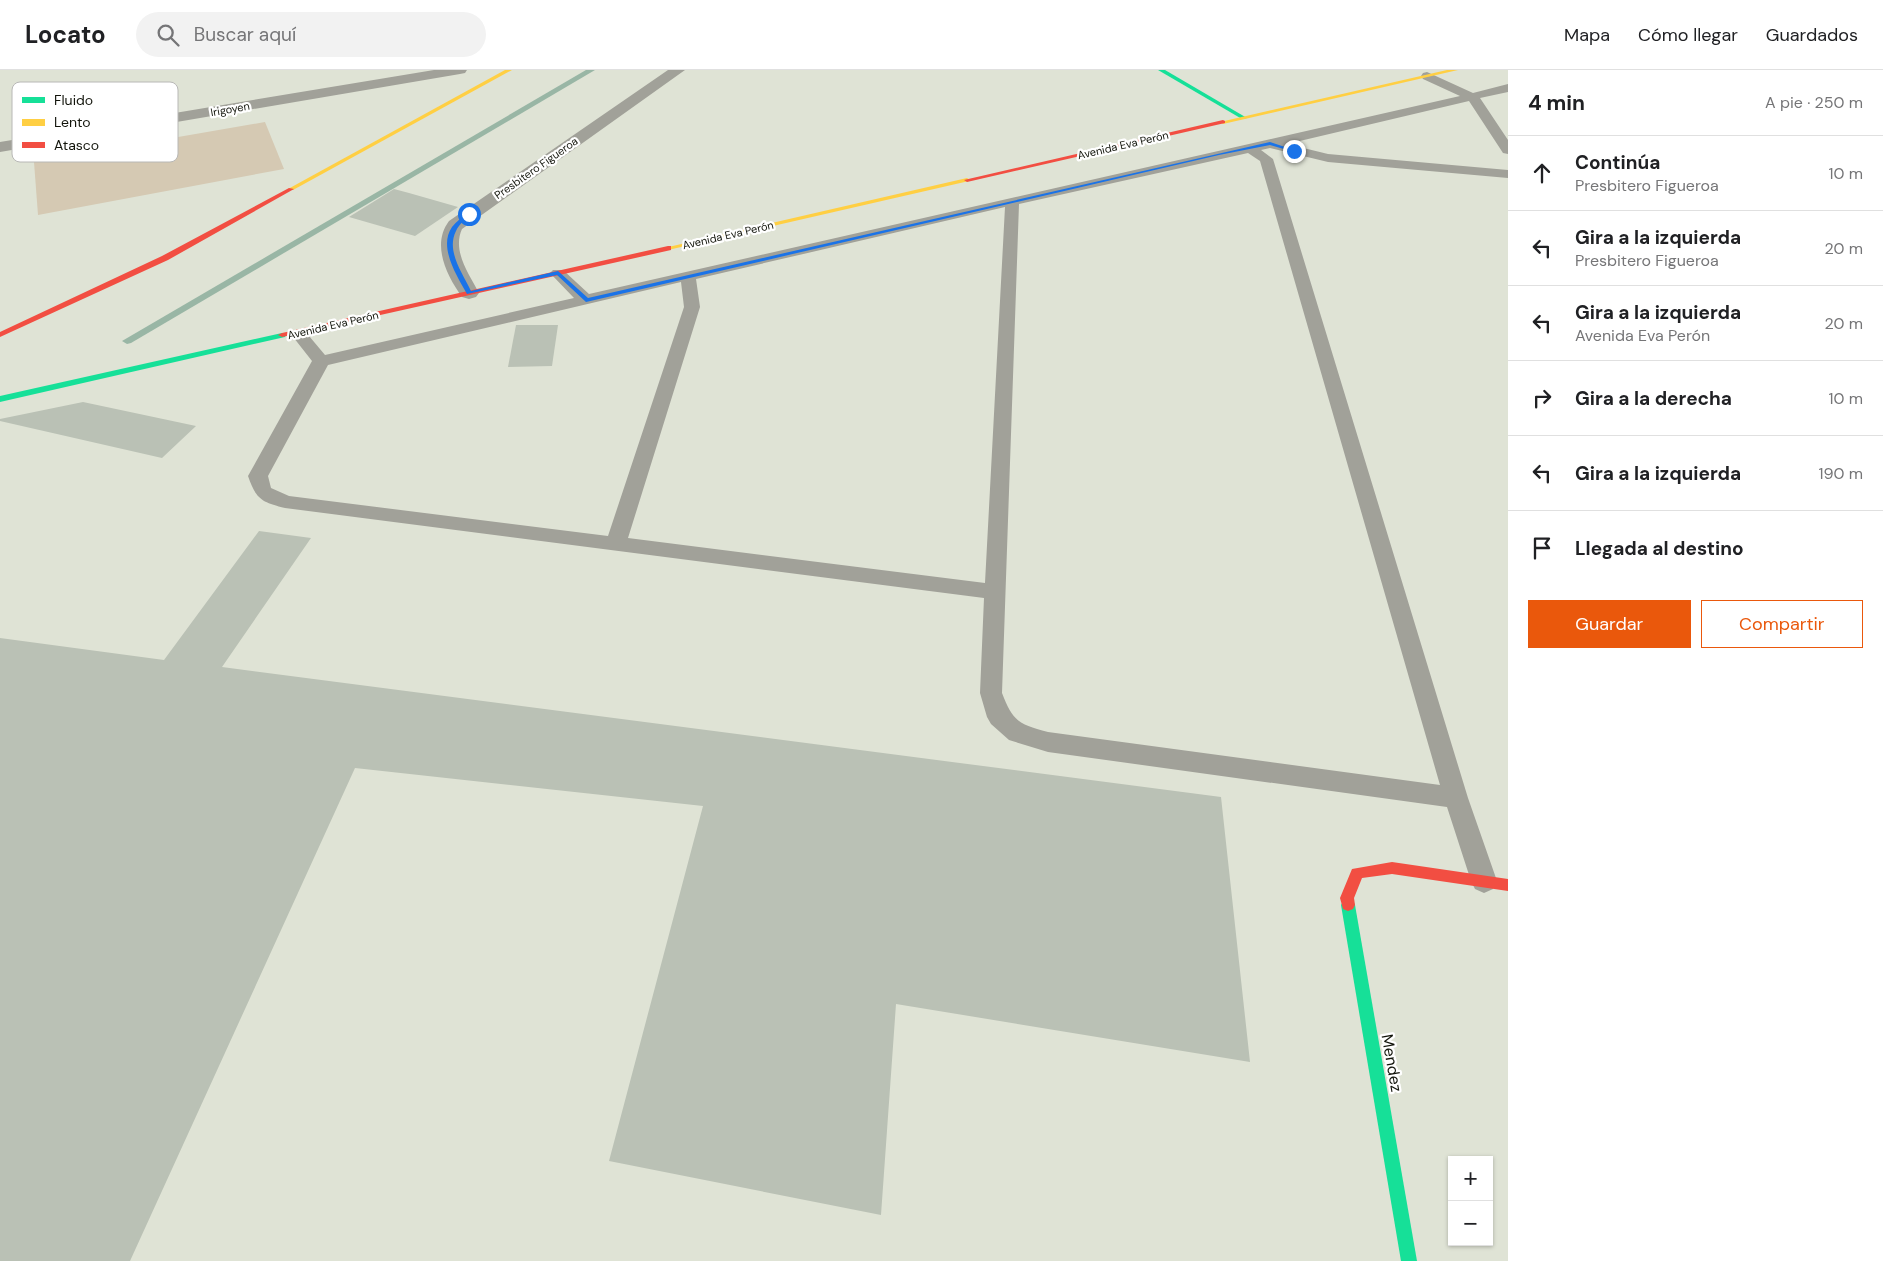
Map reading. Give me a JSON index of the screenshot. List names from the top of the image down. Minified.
{"streets":{"main road":["Avenida Eva Perón","Mendez"],"street":["Irigoyen","Presbitero Figueroa"]},"crossings":[["Avenida Eva Perón","Presbitero Figueroa"]],"legend":["Fluido","Lento","Atasco"],"page":{"header":"Locato","search":"Buscar aquí","nav":["Mapa","Cómo llegar","Guardados"],"heading":["4 min","A pie · 250 m"],"list":[["Continúa","Presbitero Figueroa","10 m"],["Gira a la izquierda","Presbitero Figueroa","20 m"],["Gira a la izquierda","Avenida Eva Perón","20 m"],["Gira a la derecha","10 m"],["Gira a la izquierda","190 m"],"Llegada al destino"],"buttons":["Guardar","Compartir"],"map_buttons":["+","−"]}}
